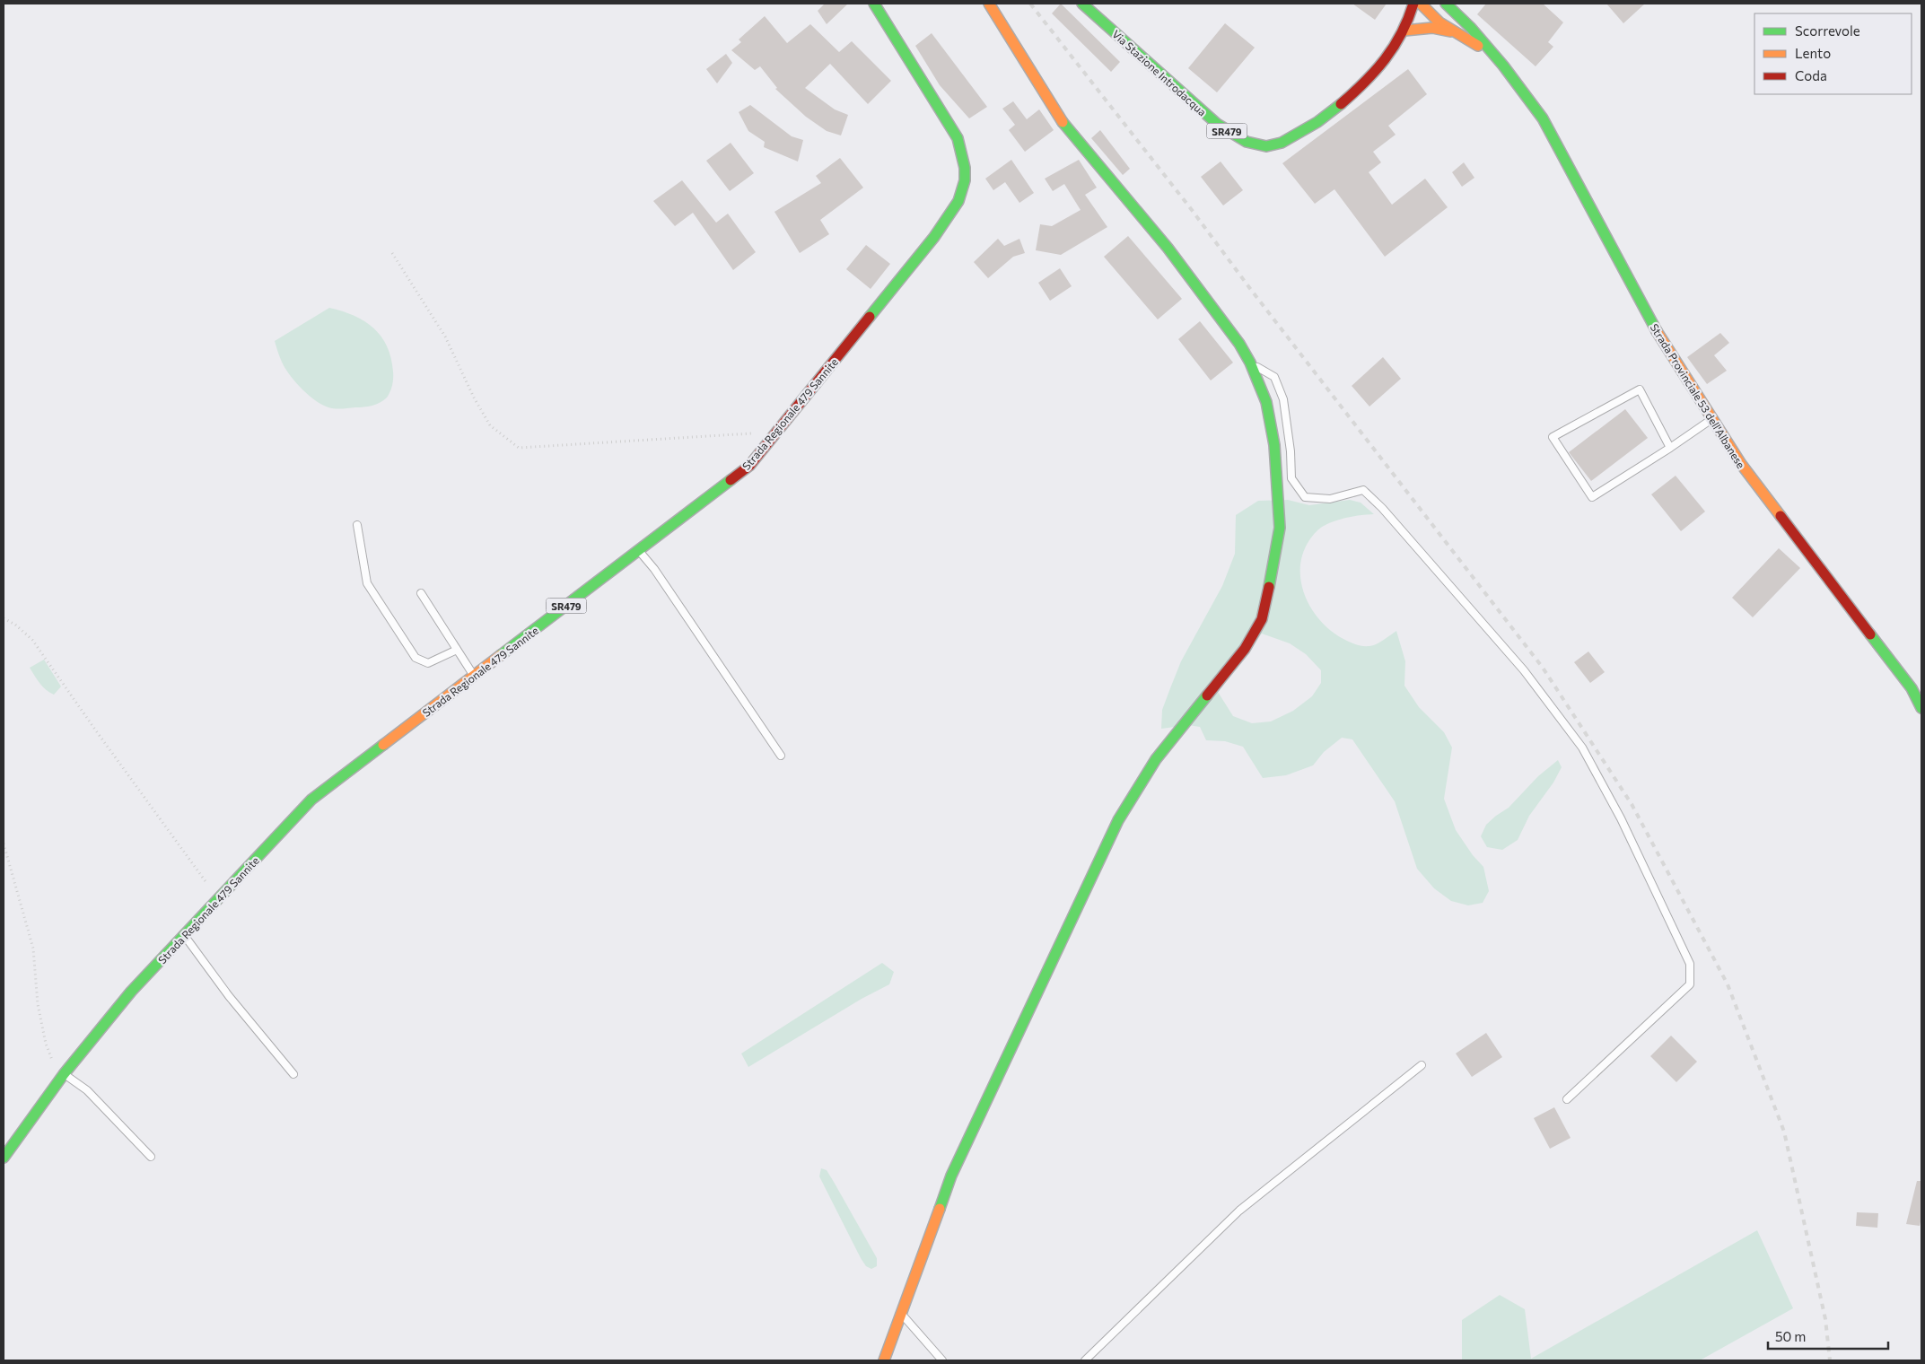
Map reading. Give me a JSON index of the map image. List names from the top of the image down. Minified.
{"streets":{"main road":["Via Stazione Introdacqua","SR479","Strada Provinciale 53 dell'Albanese","Strada Regionale 479 Sannite"]},"crossings":[["Via Stazione Introdacqua","Strada Provinciale 53 dell'Albanese"]],"legend":["Scorrevole","Lento","Coda"],"scale_bar":"50 m"}
